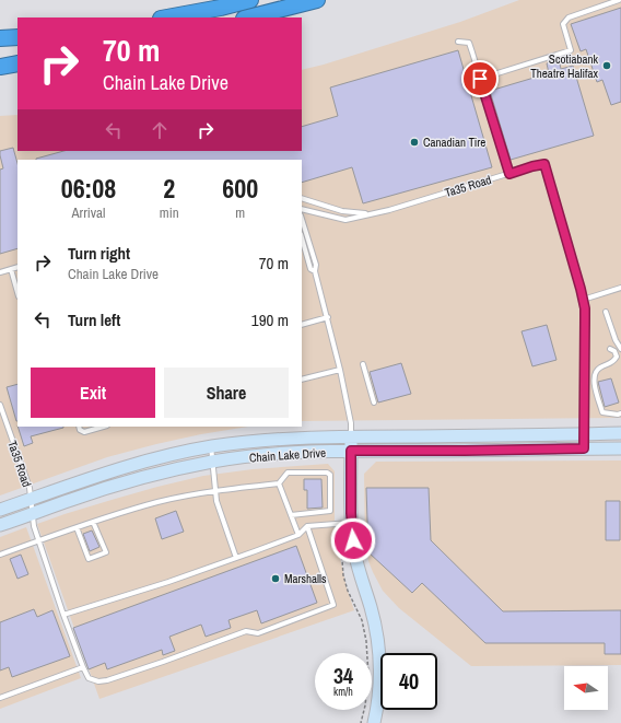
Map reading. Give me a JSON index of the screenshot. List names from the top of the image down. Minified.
{"streets":{"street":["Chain Lake Drive"],"lane":["Ta35 Road"]},"crossings":[["Ta35 Road","Chain Lake Drive"]],"places":["Scotiabank Theatre Halifax","Canadian Tire","Marshalls"],"north":"left","page":{"turn":["70 m","Chain Lake Drive"],"eta":["06:08","Arrival","2","min","600","m"],"list":[{"name":"Turn right","note":"Chain Lake Drive","value":"70 m"},{"name":"Turn left","value":"190 m"}],"buttons":["Exit","Share"],"speed":"34 km/h","limit":"40"}}
